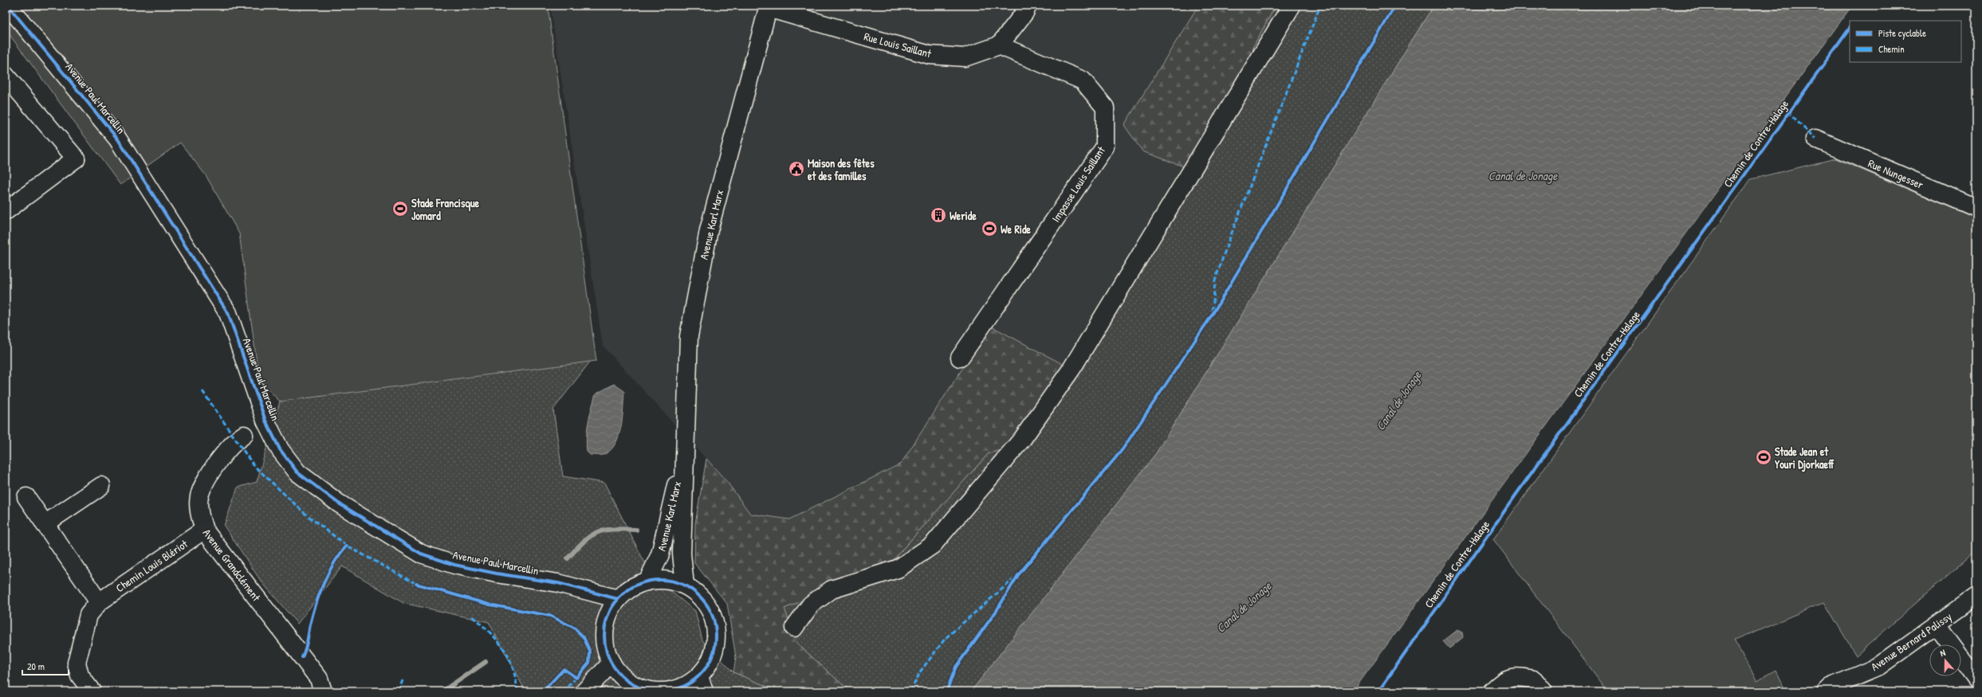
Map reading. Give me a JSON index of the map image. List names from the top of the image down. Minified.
{"streets":{"street":["Rue Louis Saillant","Avenue Paul Marcellin","Rue Nungesser","Impasse Louis Saillant","Avenue Karl Marx","Avenue Grandclément","Chemin Louis Blériot","Avenue Bernard Palissy"],"cycle path":["Chemin de Contre-Halage"]},"crossings":[["Rue Louis Saillant","Impasse Louis Saillant"],["Rue Louis Saillant","Avenue Karl Marx"],["Avenue Paul Marcellin","Avenue Karl Marx"],["Avenue Grandclément","Chemin Louis Blériot"]],"water":["Canal de Jonage"],"places":{"public building":["Maison des fêtes et des familles"],"sports":["Stade Francisque Jomard","We Ride","Stade Jean et Youri Djorkaeff"],"building":["Weride"]},"legend":["Piste cyclable","Chemin"],"scale_bar":"20 m","north":"top"}
